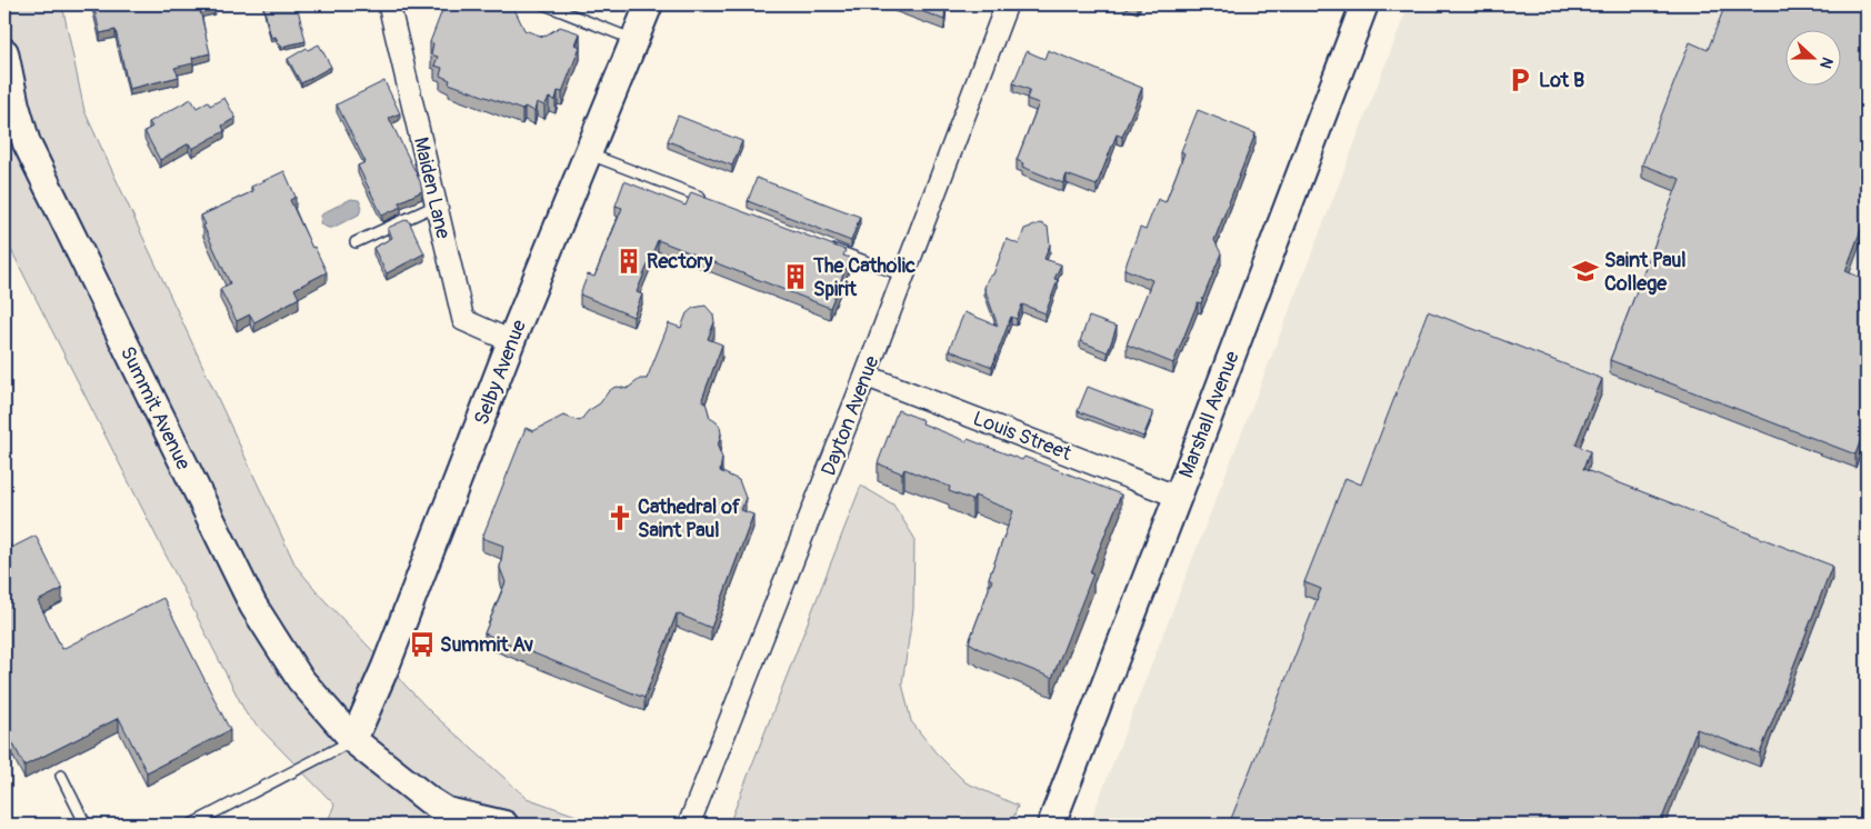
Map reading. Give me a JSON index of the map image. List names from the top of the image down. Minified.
{"streets":{"street":["Maiden Lane","Selby Avenue","Summit Avenue","Marshall Avenue","Dayton Avenue","Louis Street"]},"crossings":[["Maiden Lane","Selby Avenue"],["Selby Avenue","Summit Avenue"],["Marshall Avenue","Louis Street"],["Dayton Avenue","Louis Street"]],"places":{"parking":["Lot B"],"building":["Rectory","The Catholic Spirit"],"school or university":["Saint Paul College"],"church":["Cathedral of Saint Paul"],"bus stop":["Summit Av"]},"north":"right"}
